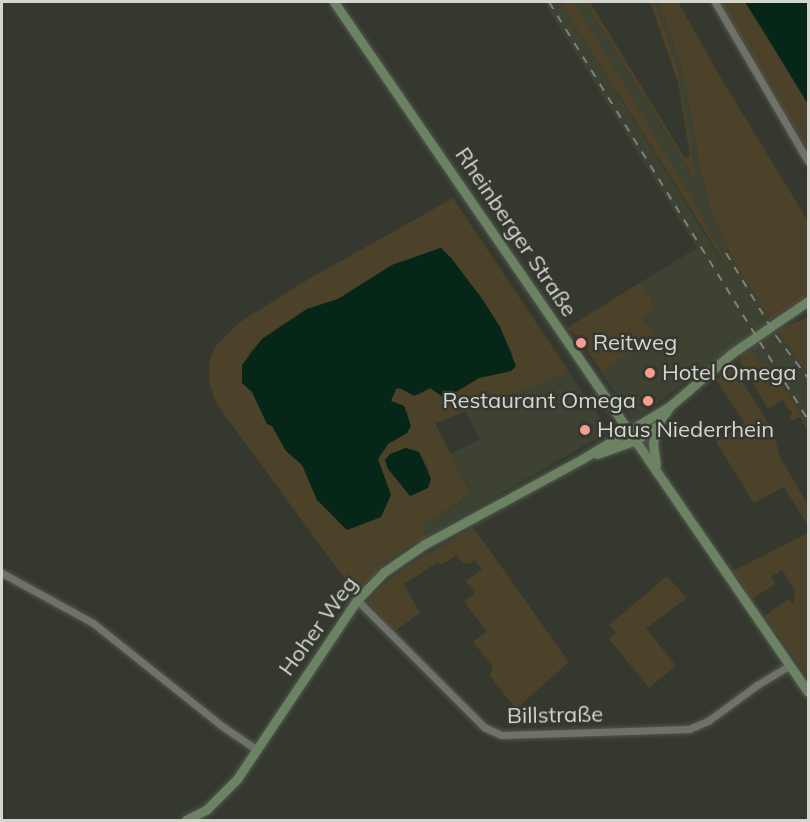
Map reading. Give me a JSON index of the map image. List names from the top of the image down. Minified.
{"streets":{"main road":["Rheinberger Straße","Hoher Weg"],"street":["Billstraße"]},"crossings":[["Rheinberger Straße","Hoher Weg"],["Rheinberger Straße","Billstraße"],["Hoher Weg","Billstraße"]],"places":["Reitweg","Hotel Omega","Restaurant Omega","Haus Niederrhein"]}
